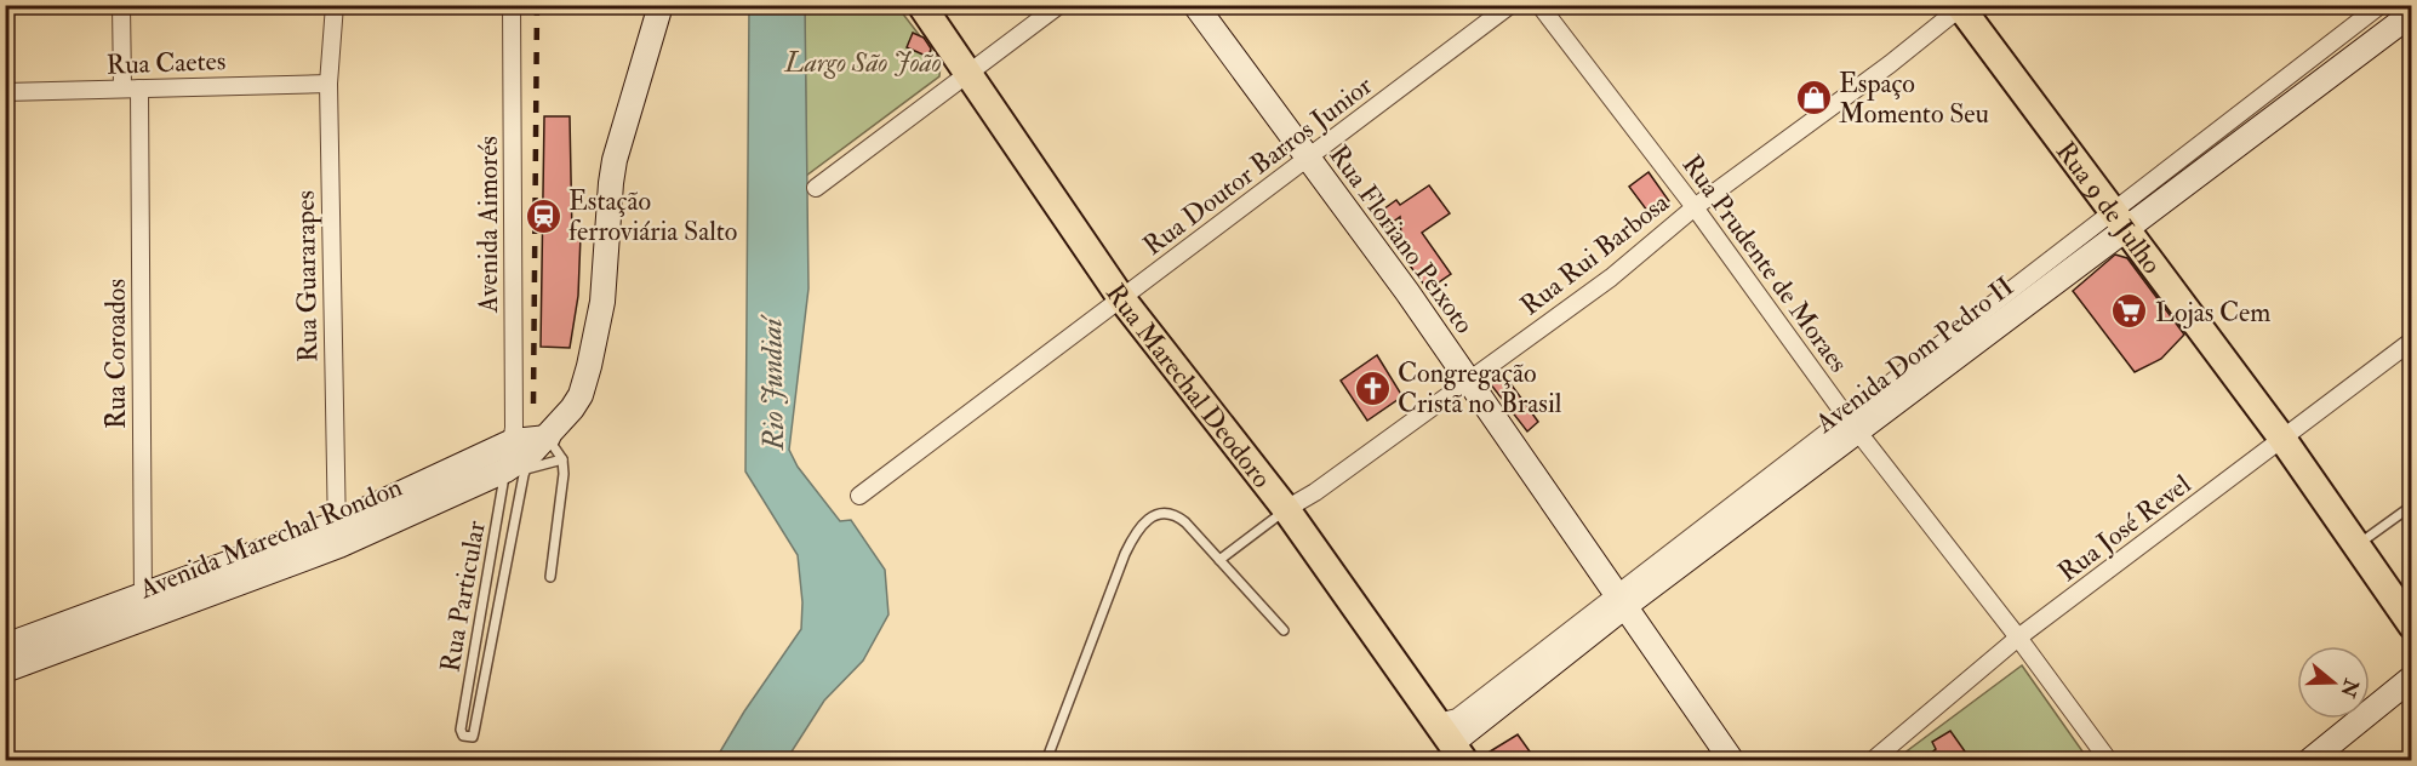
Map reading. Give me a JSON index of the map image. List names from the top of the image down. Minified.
{"streets":{"main road":["Rua 9 de Julho","Rua Floriano Peixoto","Avenida Dom Pedro II","Rua Marechal Deodoro","Avenida Marechal Rondon"],"street":["Rua Caetes","Rua Doutor Barros Junior","Avenida Aimorés","Rua Rui Barbosa","Rua Prudente de Moraes","Rua Guararapes","Rua Coroados","Rua José Revel"],"lane":["Rua Particular"]},"crossings":[["Rua Caetes","Rua Guararapes"],["Rua Caetes","Rua Coroados"],["Rua Doutor Barros Junior","Rua Floriano Peixoto"],["Rua Doutor Barros Junior","Rua Marechal Deodoro"],["Rua 9 de Julho","Rua Rui Barbosa"],["Rua 9 de Julho","Avenida Dom Pedro II"],["Rua 9 de Julho","Rua José Revel"],["Avenida Aimorés","Avenida Marechal Rondon"],["Avenida Aimorés","Rua Particular"],["Rua Floriano Peixoto","Rua Rui Barbosa"],["Rua Floriano Peixoto","Avenida Dom Pedro II"],["Rua Rui Barbosa","Rua Prudente de Moraes"],["Rua Rui Barbosa","Rua Marechal Deodoro"],["Rua Prudente de Moraes","Avenida Dom Pedro II"],["Rua Prudente de Moraes","Rua José Revel"],["Rua Guararapes","Avenida Marechal Rondon"],["Rua Coroados","Avenida Marechal Rondon"],["Avenida Dom Pedro II","Rua Marechal Deodoro"],["Avenida Marechal Rondon","Rua Particular"]],"water":["Rio Jundiaí"],"parks":["Largo São João"],"places":{"shop":["Espaço Momento Seu"],"station":["Estação ferroviária Salto"],"supermarket":["Lojas Cem"],"church":["Congregação Cristã no Brasil"]},"north":"right"}
